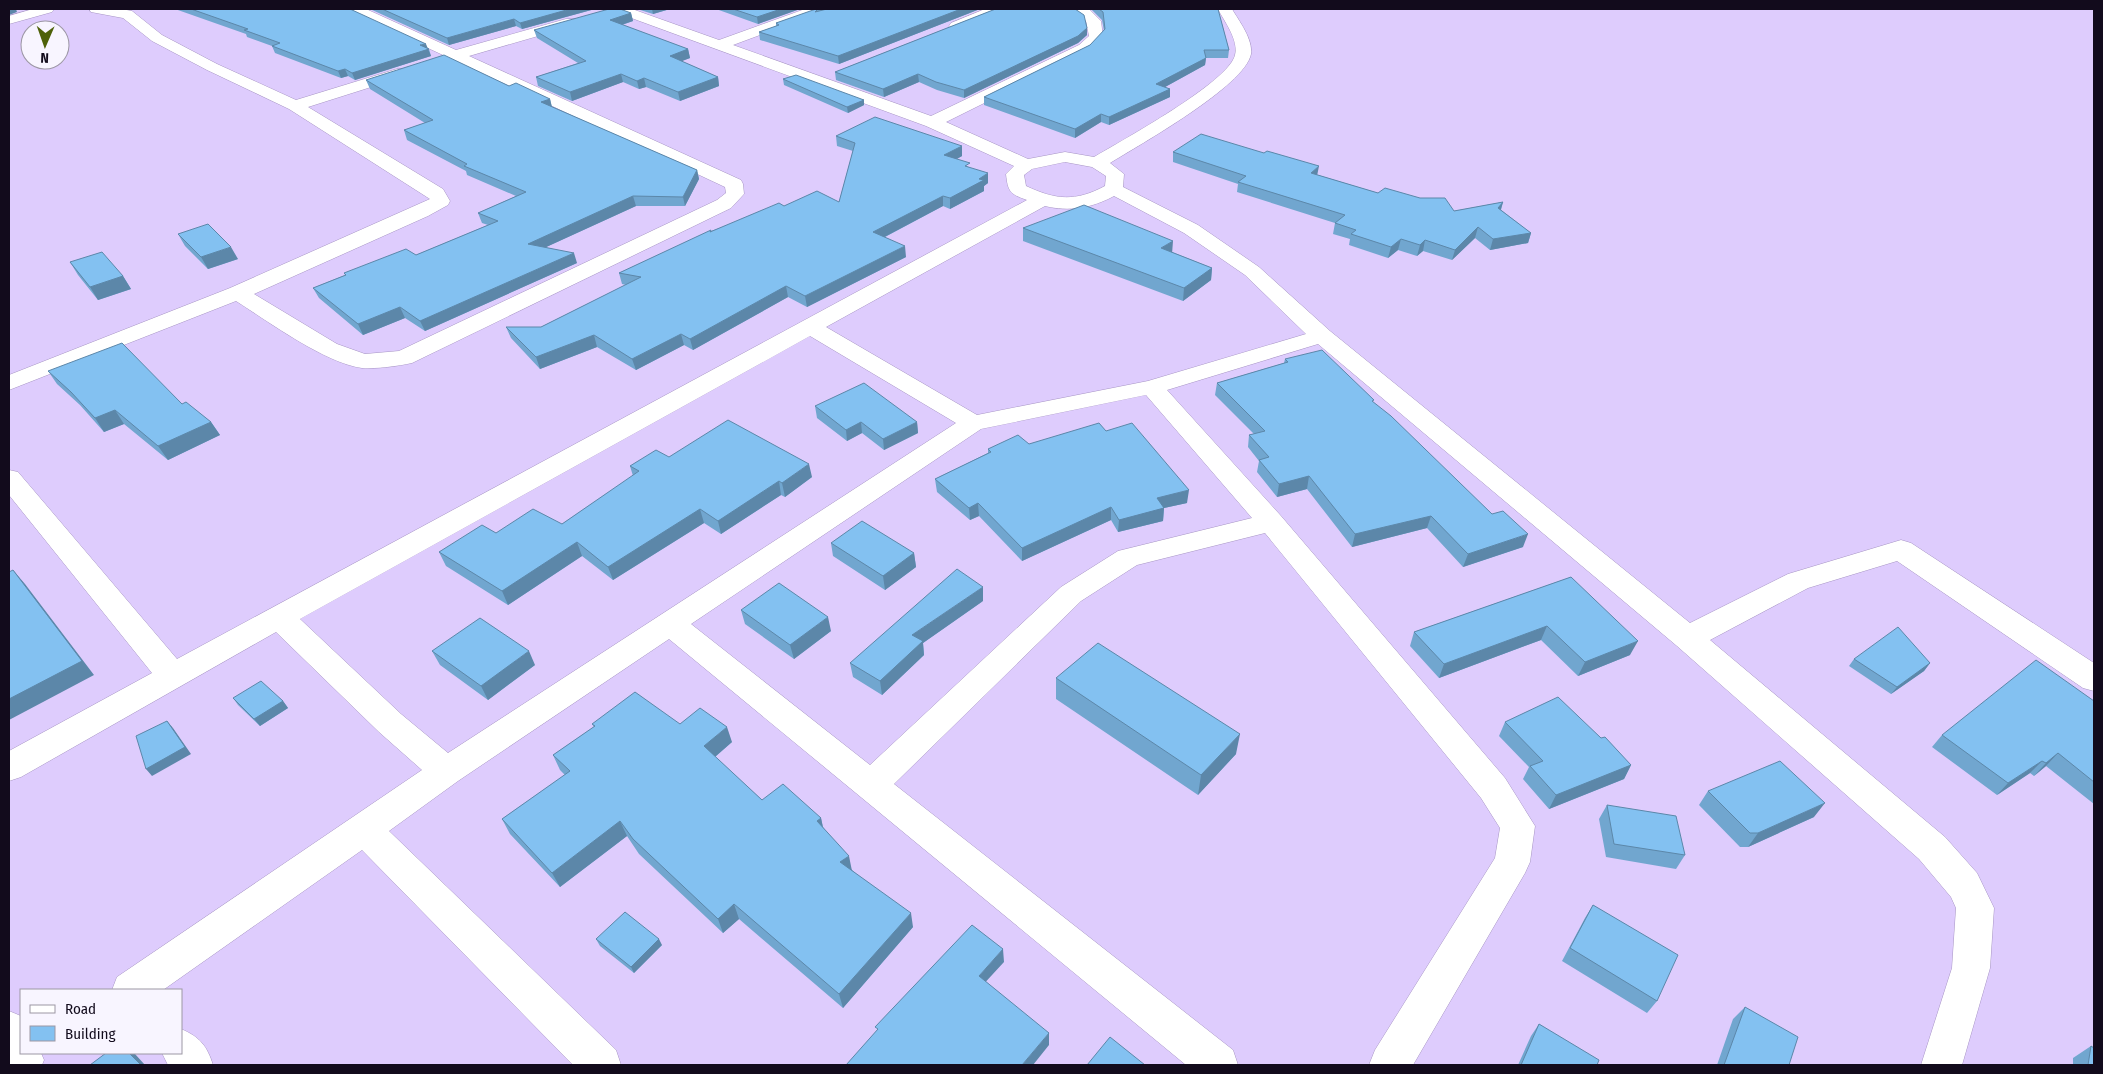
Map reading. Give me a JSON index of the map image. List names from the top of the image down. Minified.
{"legend":["Road","Building"],"north":"bottom"}
